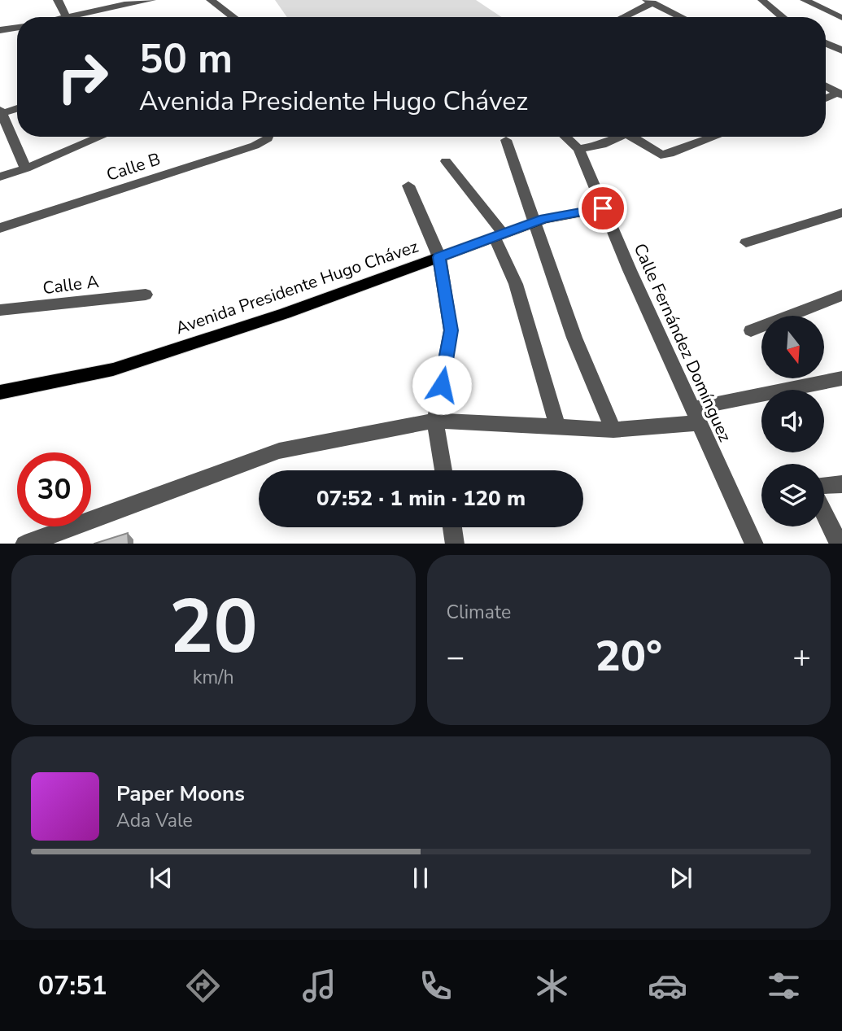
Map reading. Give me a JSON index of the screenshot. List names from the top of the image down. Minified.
{"streets":{"main road":["Avenida Presidente Hugo Chávez"],"street":["Calle B","Calle A","Calle Fernández Domínguez"]},"crossings":[["Avenida Presidente Hugo Chávez","Calle Fernández Domínguez"]],"north":"bottom","page":{"turn":["50 m","Avenida Presidente Hugo Chávez"],"limit":"30","trip":"07:52 · 1 min · 120 m","tile":[["20","km/h"],"Climate"],"heat":["−","20°","+"],"song":["Paper Moons","Ada Vale"],"tabs":"07:51"}}
